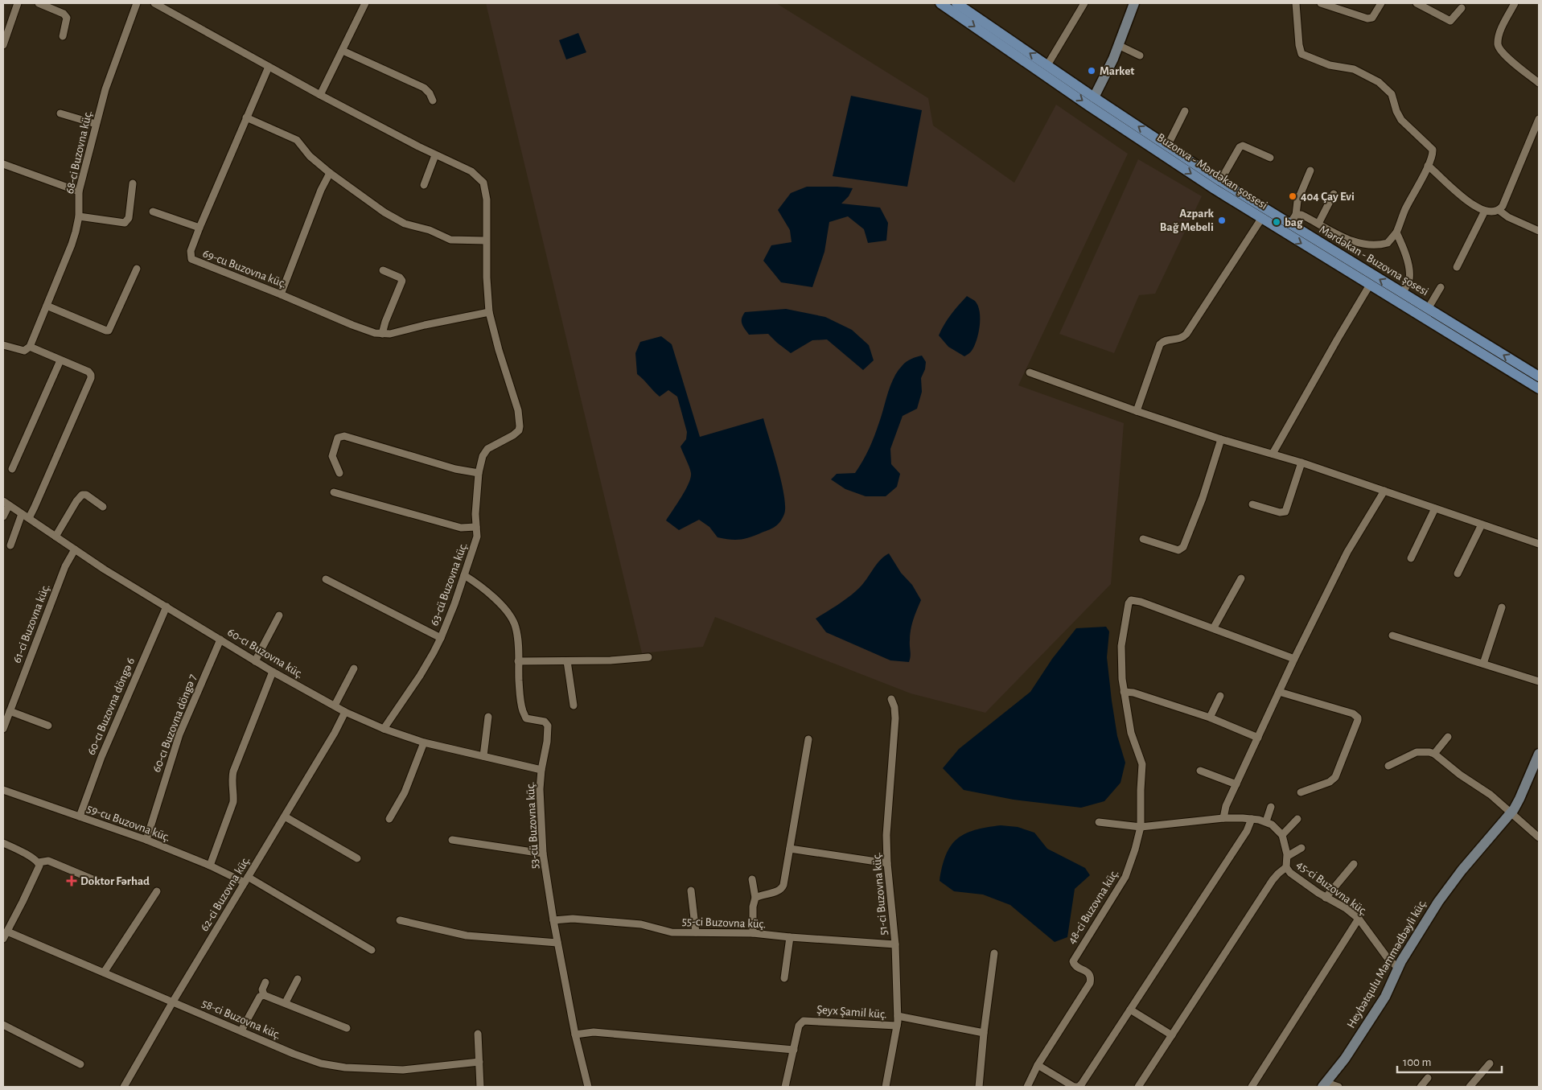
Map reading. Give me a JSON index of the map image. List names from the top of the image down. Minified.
{"streets":{"main road":["Buzonva - Mərdəkan şossesi","Mərdəkan - Buzovna şosesi"],"street":["68-ci Buzovna küç.","69-cu Buzovna küç.","63-cü Buzovna küç.","61-ci Buzovna küç.","60-cı Buzovna küç.","60-cı Buzovna döngə 6","60-cı Buzovna döngə 7","59-cu Buzovna küç.","53-cü Buzovna küç.","45-ci Buzovna küç.","62-ci Buzovna küç.","51-ci Buzovna küç.","48-ci Buzovna küç.","55-ci Buzovna küç.","Heybətqulu Məmmədbəyli küç.","Şeyx Şamil küç.","58-ci Buzovna küç."]},"crossings":[["69-cu Buzovna küç.","63-cü Buzovna küç."],["63-cü Buzovna küç.","60-cı Buzovna küç."],["63-cü Buzovna küç.","53-cü Buzovna küç."],["61-ci Buzovna küç.","60-cı Buzovna küç."],["60-cı Buzovna küç.","60-cı Buzovna döngə 6"],["60-cı Buzovna küç.","60-cı Buzovna döngə 7"],["60-cı Buzovna küç.","53-cü Buzovna küç."],["60-cı Buzovna küç.","62-ci Buzovna küç."],["60-cı Buzovna döngə 6","59-cu Buzovna küç."],["60-cı Buzovna döngə 7","59-cu Buzovna küç."],["59-cu Buzovna küç.","62-ci Buzovna küç."],["53-cü Buzovna küç.","55-ci Buzovna küç."],["45-ci Buzovna küç.","Heybətqulu Məmmədbəyli küç."],["62-ci Buzovna küç.","58-ci Buzovna küç."],["51-ci Buzovna küç.","55-ci Buzovna küç."],["51-ci Buzovna küç.","Şeyx Şamil küç."]],"one_way":["Buzonva - Mərdəkan şossesi","Mərdəkan - Buzovna şosesi"],"places":{"other":["Market","404 Çay Evi","Azpark Bağ Mebeli","bag"],"health":["Doktor Fərhad"]},"scale_bar":"100 m"}
